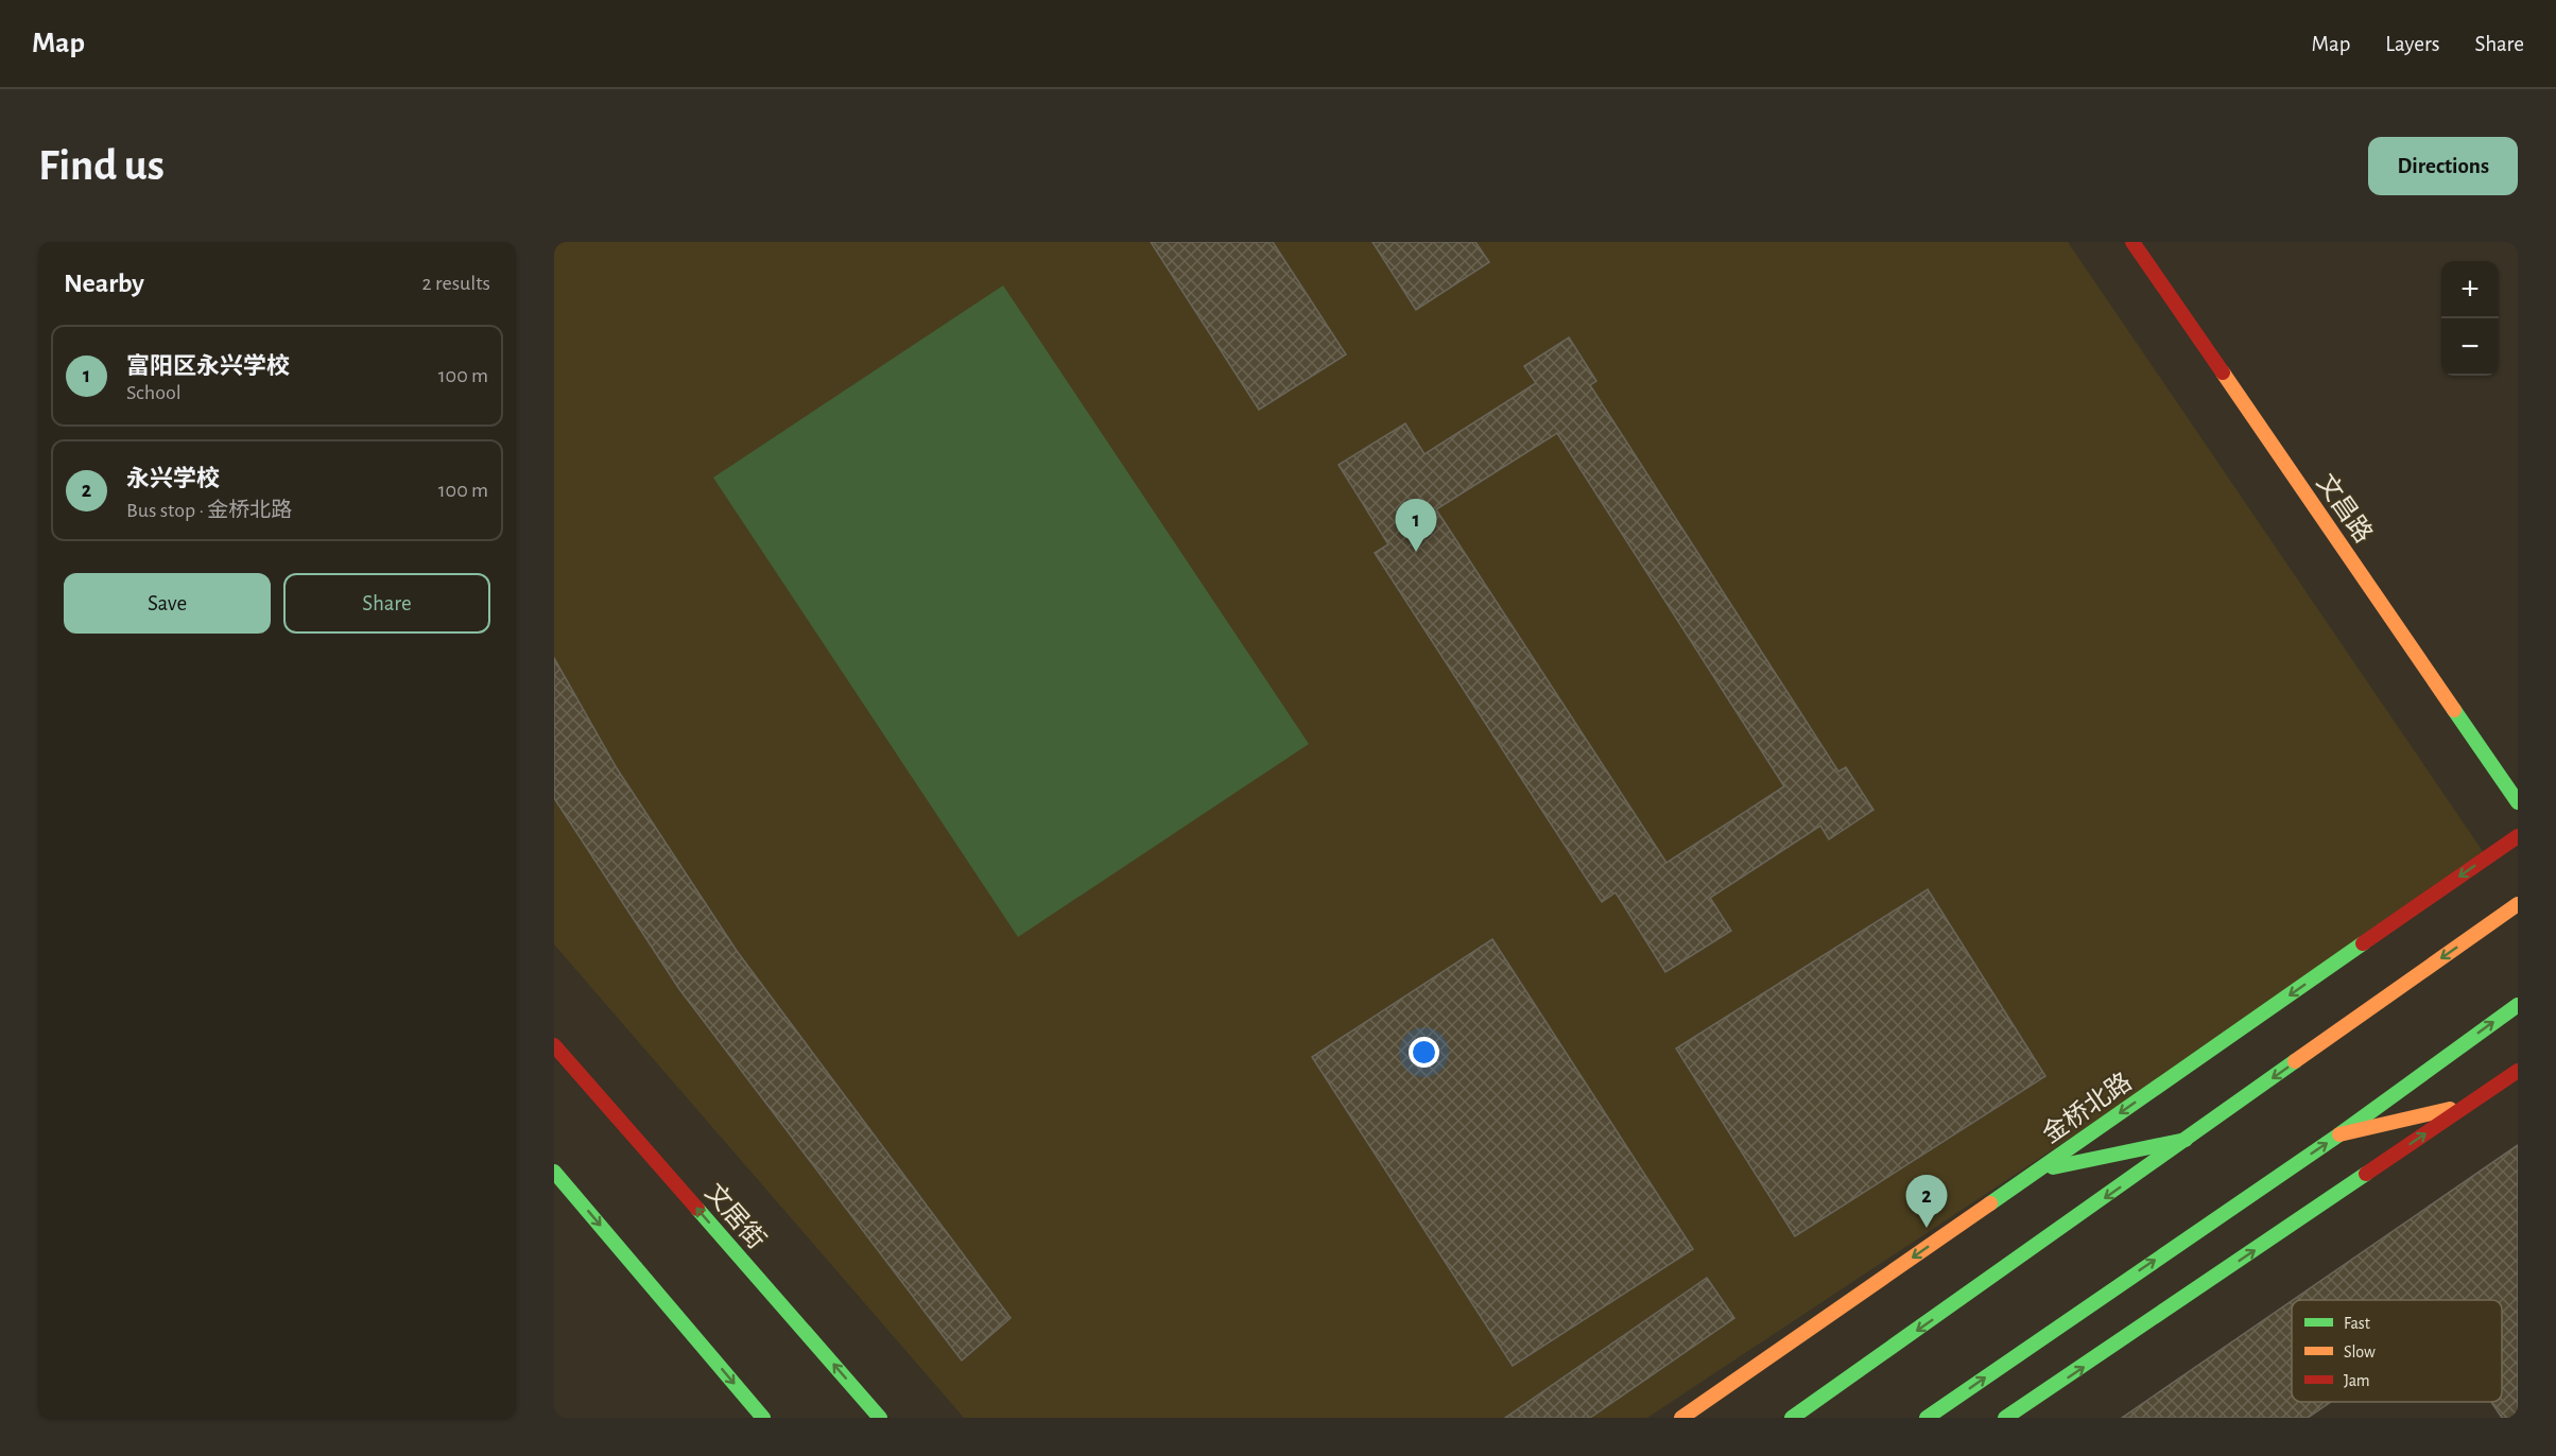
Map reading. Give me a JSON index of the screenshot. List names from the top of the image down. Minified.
{"streets":{"main road":["文昌路","金桥北路","文居街"]},"legend":["Fast","Slow","Jam"],"page":{"header":"Map","nav":["Map","Layers","Share"],"buttons":["Directions",["Save","Share"]],"title":"Find us","heading":["Nearby","2 results"],"map_buttons":["+","−"],"list":[{"mark":"1","name":"富阳区永兴学校","note":"School","value":"100 m"},{"mark":"2","name":"永兴学校","note":"Bus stop · 金桥北路","value":"100 m"}],"pins":["1","2"]}}
